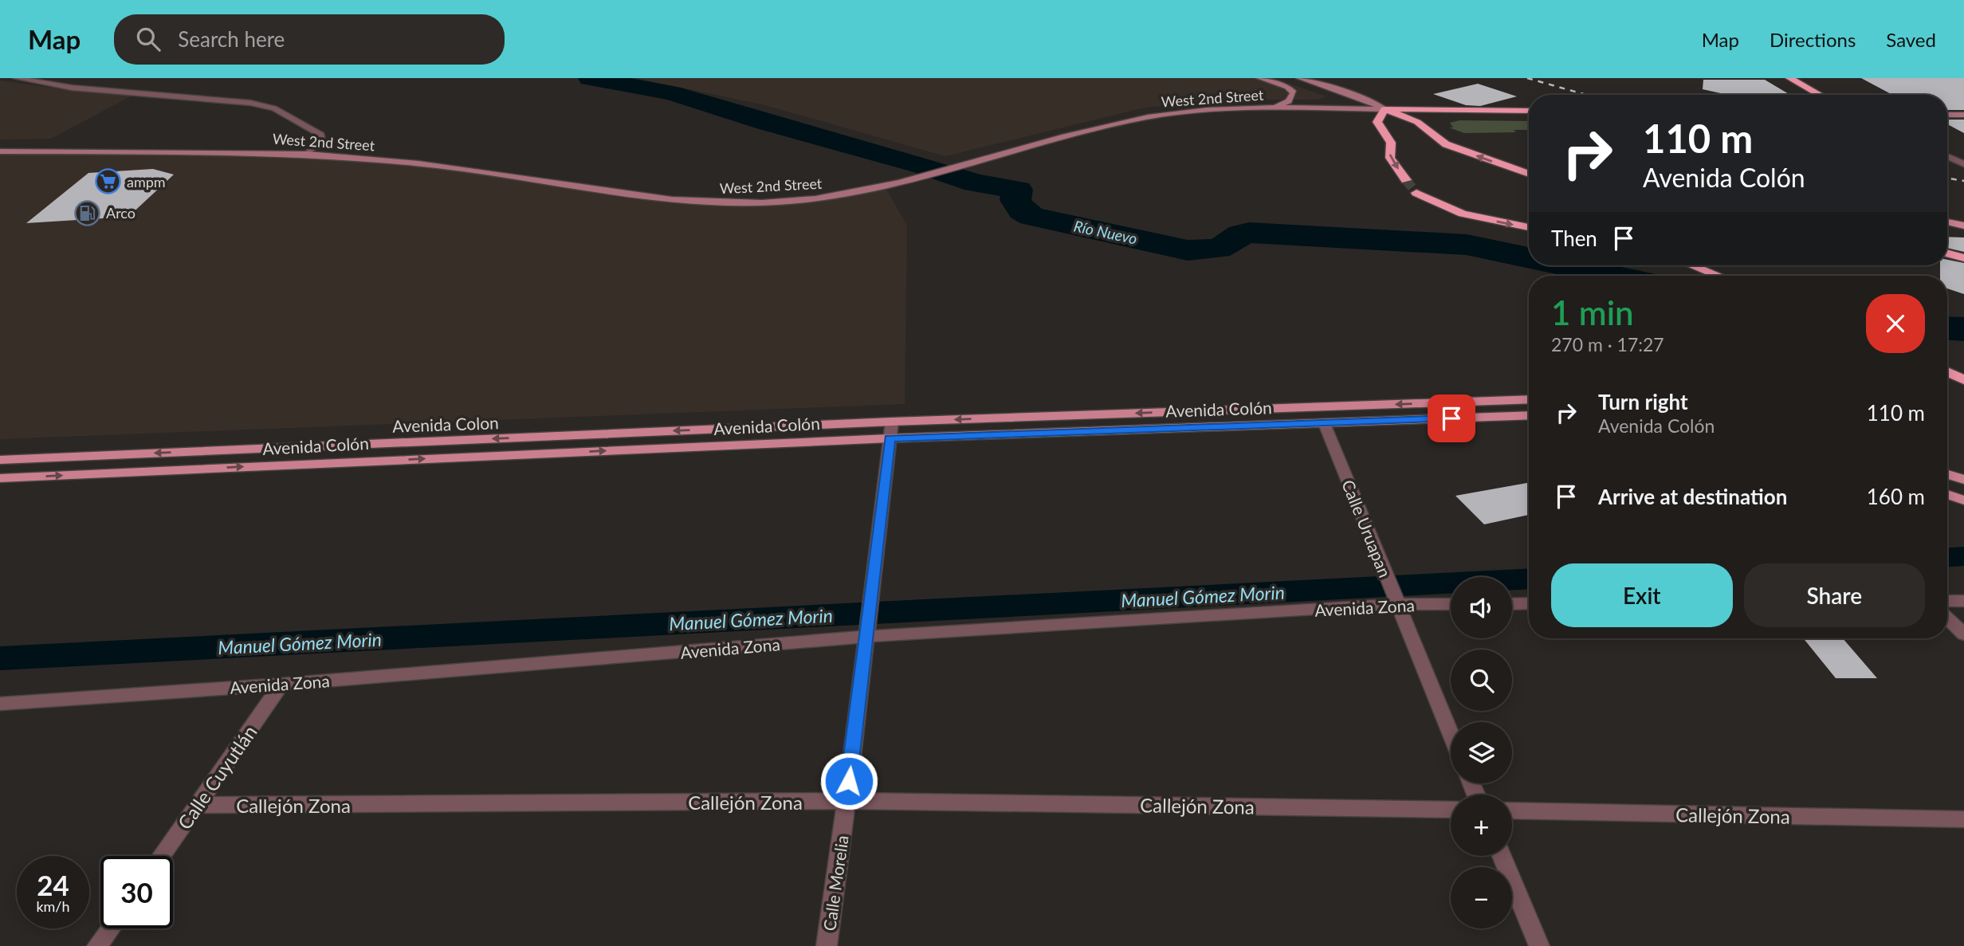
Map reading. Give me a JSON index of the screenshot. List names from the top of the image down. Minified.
{"streets":{"highway":["West 2nd Street"],"main road":["Avenida Colón","Avenida Colon"],"street":["Calle Uruapan","Avenida Zona","Calle Cuyutlán","Callejón Zona","Calle Morelia"]},"crossings":[["Avenida Colón","Avenida Colon"],["Avenida Colón","Calle Uruapan"],["Avenida Colón","Calle Morelia"],["Avenida Colon","Calle Morelia"],["Calle Uruapan","Avenida Zona"],["Avenida Zona","Calle Cuyutlán"],["Avenida Zona","Calle Morelia"],["Calle Cuyutlán","Callejón Zona"],["Callejón Zona","Calle Morelia"]],"one_way":["Avenida Colon"],"water":["Río Nuevo","Manuel Gómez Morin"],"places":{"supermarket":["ampm"],"fuel station":["Arco"]},"page":{"header":"Map","search":"Search here","nav":["Map","Directions","Saved"],"turn":["110 m","Avenida Colón"],"then":"Then","heading":["1 min","270 m · 17:27"],"list":[{"name":"Turn right","note":"Avenida Colón","value":"110 m"},{"name":"Arrive at destination","value":"160 m"}],"buttons":["Exit","Share"],"map_buttons":["+","−"],"speed":"24 km/h","limit":"30"}}
